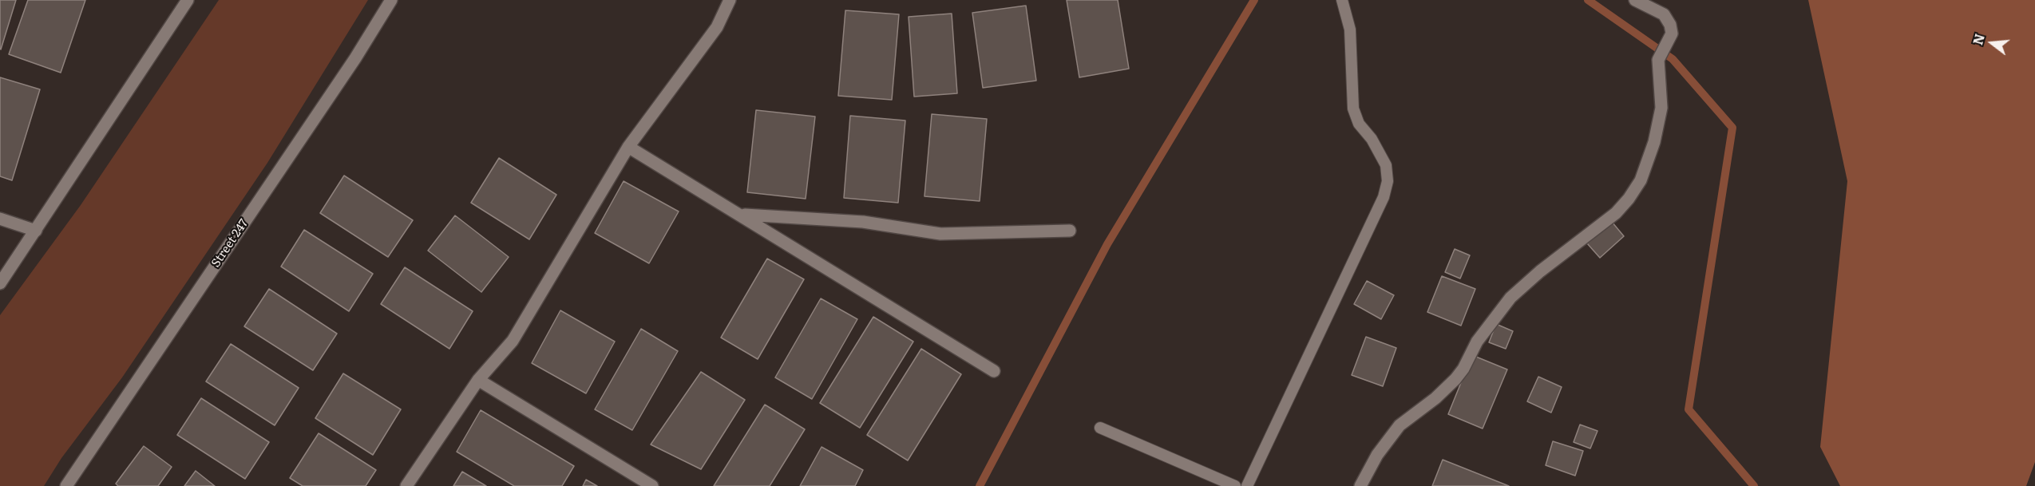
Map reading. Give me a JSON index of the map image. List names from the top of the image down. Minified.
{"streets":{"street":["Street 247"]},"north":"left"}
